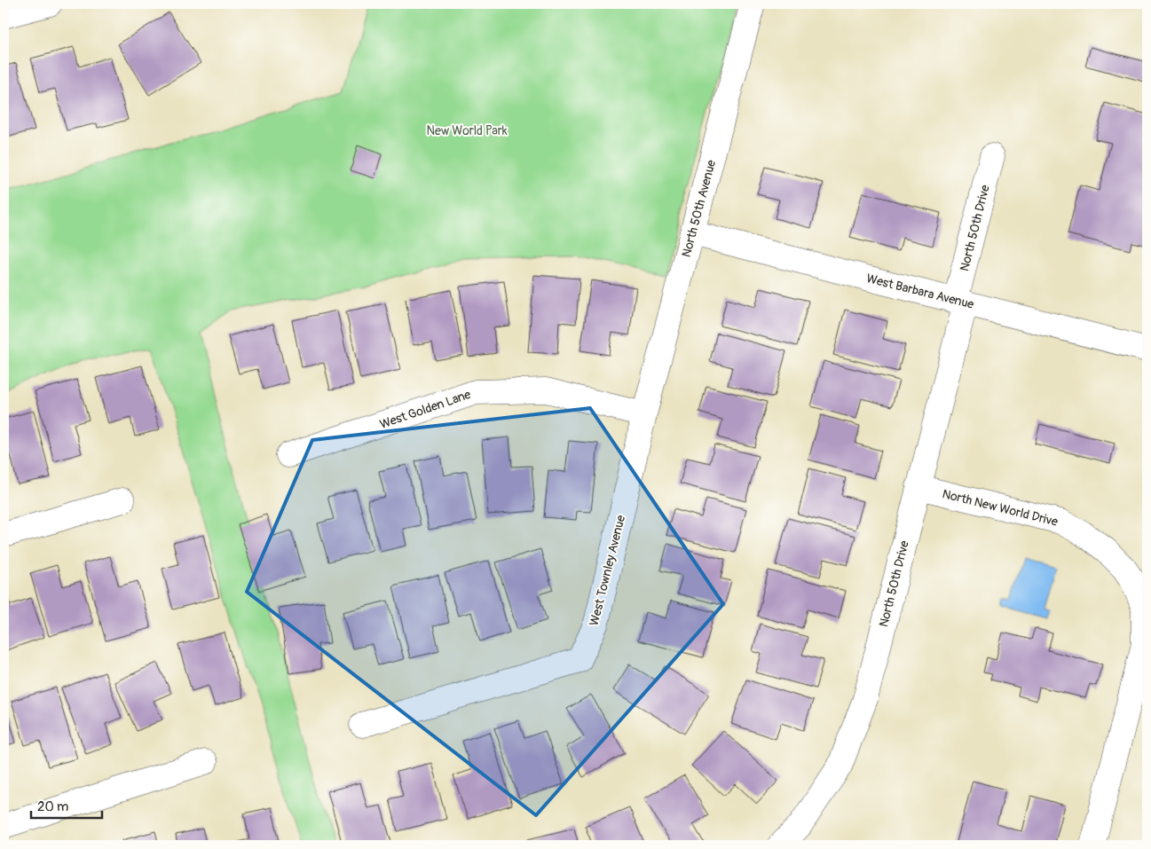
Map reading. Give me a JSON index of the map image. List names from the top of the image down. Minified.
{"streets":{"street":["North 50th Avenue","North 50th Drive","West Barbara Avenue","West Golden Lane","North New World Drive","West Townley Avenue"]},"crossings":[["North 50th Avenue","West Barbara Avenue"],["North 50th Avenue","West Golden Lane"],["North 50th Avenue","West Townley Avenue"],["North 50th Drive","West Barbara Avenue"],["North 50th Drive","North New World Drive"],["West Golden Lane","West Townley Avenue"]],"parks":["New World Park"],"scale_bar":"20 m"}
